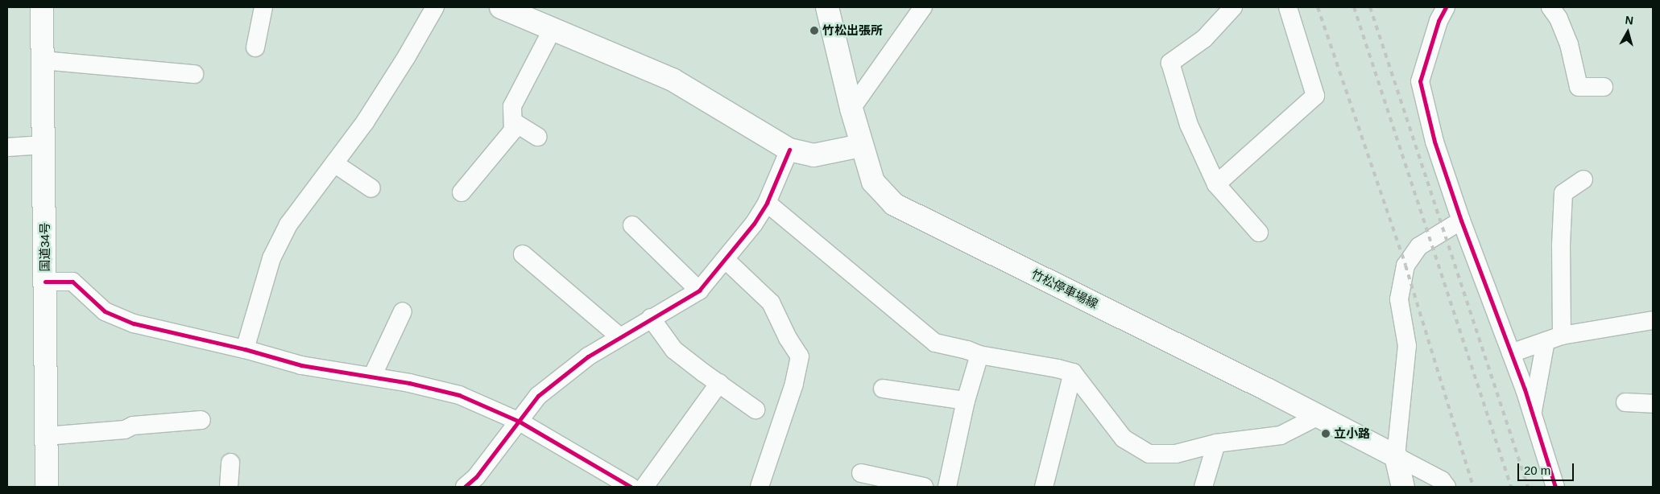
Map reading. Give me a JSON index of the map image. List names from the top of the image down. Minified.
{"streets":{"main road":["国道34号","竹松停車場線"]},"places":["竹松出張所","立小路"],"scale_bar":"20 m","north":"top"}
